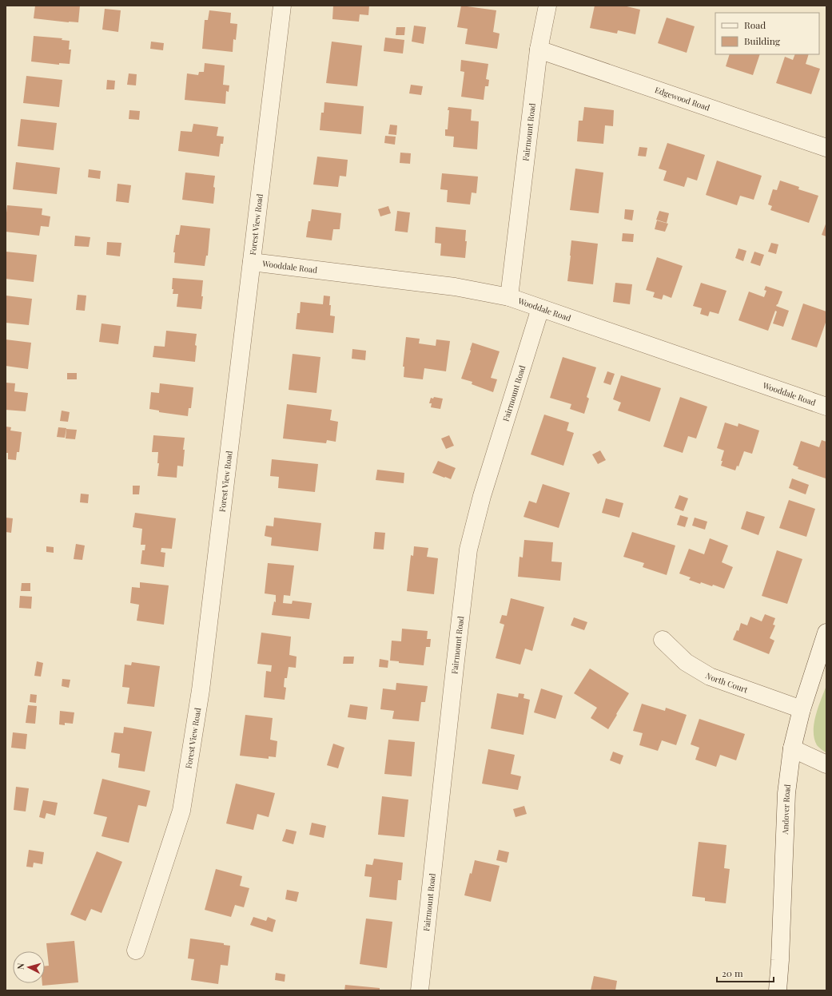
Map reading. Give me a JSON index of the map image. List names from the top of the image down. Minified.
{"streets":{"street":["Edgewood Road","Fairmount Road","Forest View Road","Wooddale Road","North Court","Andover Road"]},"crossings":[["Edgewood Road","Fairmount Road"],["Fairmount Road","Wooddale Road"],["Forest View Road","Wooddale Road"],["North Court","Andover Road"]],"legend":["Road","Building"],"scale_bar":"20 m","north":"left"}
